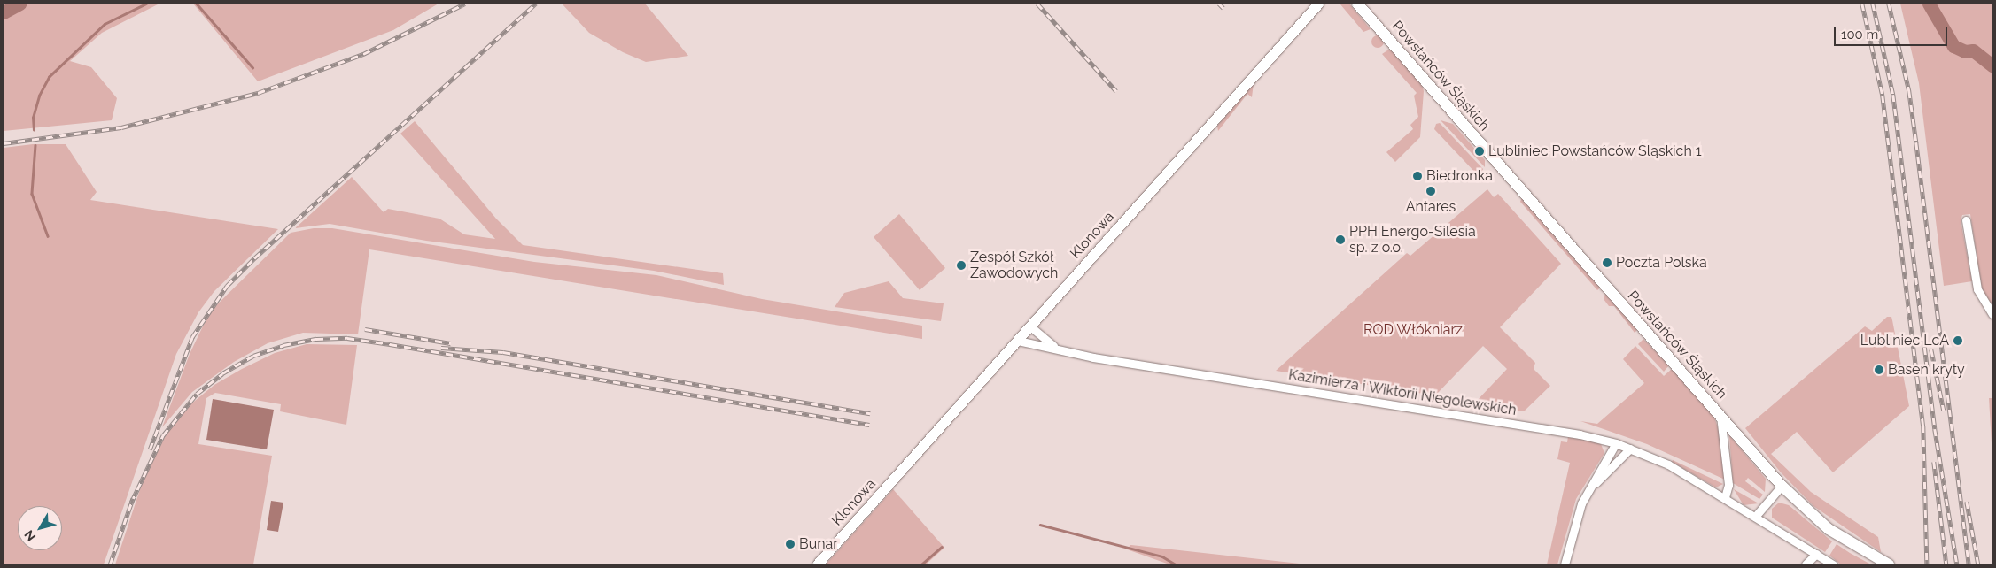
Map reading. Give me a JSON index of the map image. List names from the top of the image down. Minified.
{"streets":{"main road":["Powstańców Śląskich"],"street":["Klonowa","Kazimierza i Wiktorii Niegolewskich"]},"parks":["ROD Włókniarz"],"places":["Lubliniec Powstańców Śląskich 1","Biedronka","Antares","PPH Energo-Silesia sp. z o.o.","Poczta Polska","Zespół Szkół Zawodowych","Lubliniec LcA","Basen kryty","Bunar"],"scale_bar":"100 m","north":"bottom left"}
